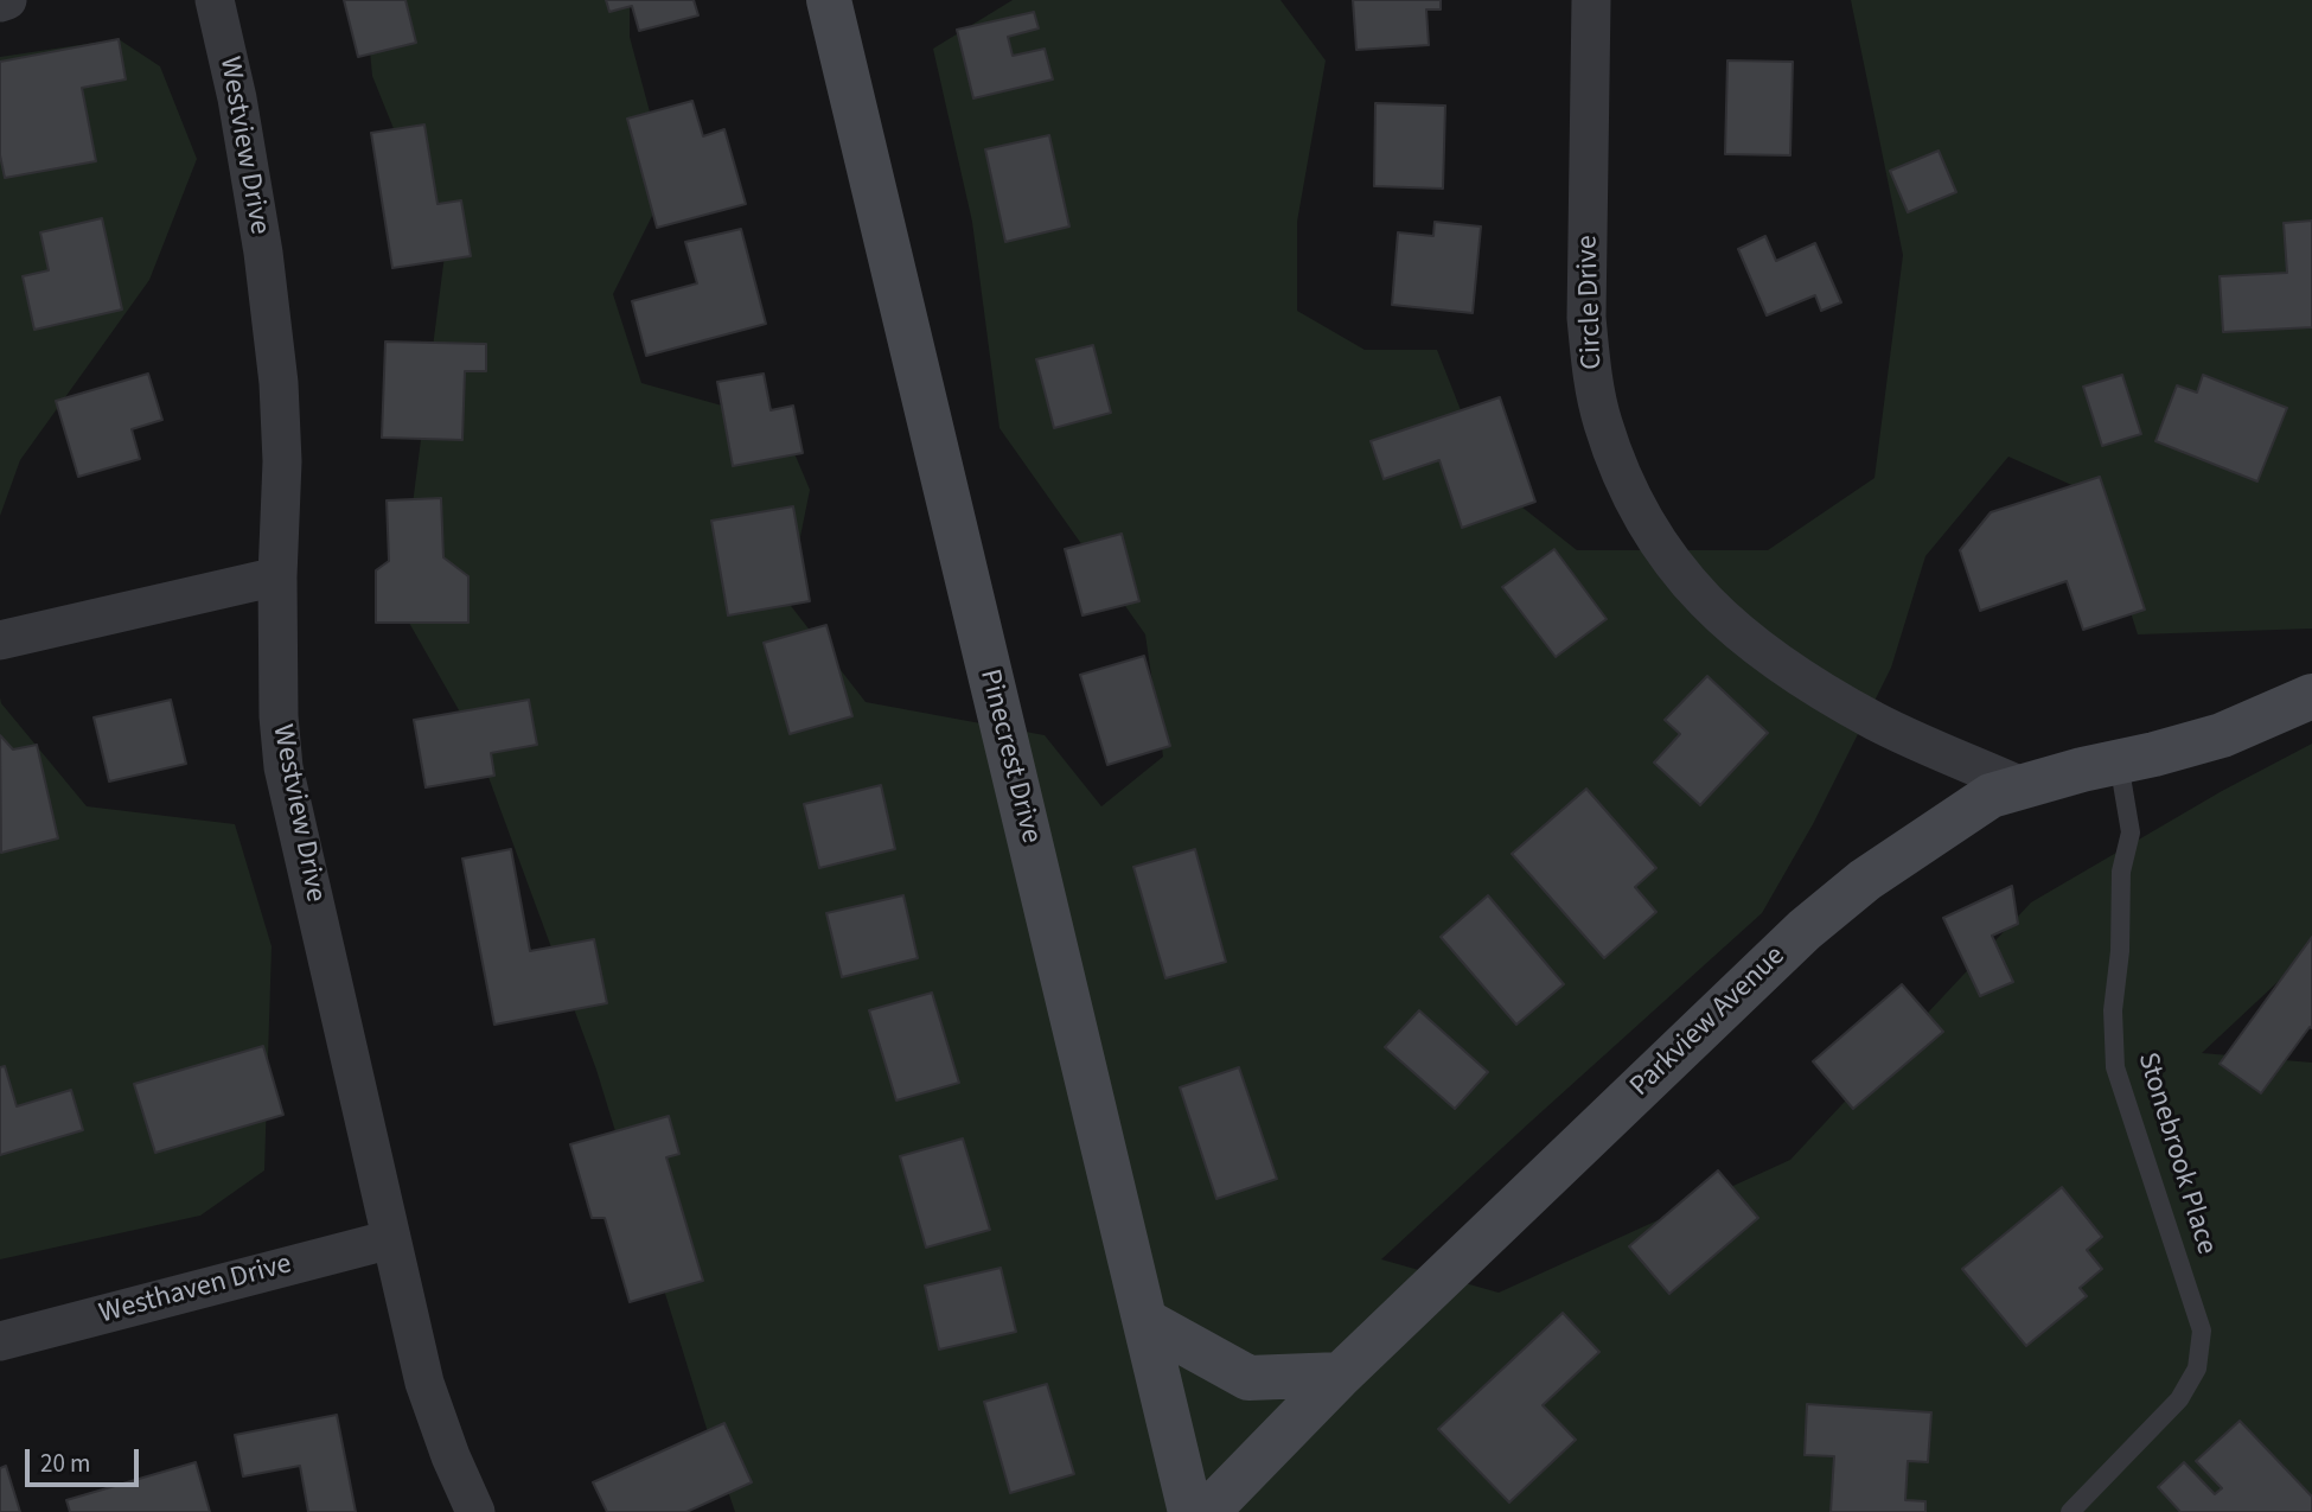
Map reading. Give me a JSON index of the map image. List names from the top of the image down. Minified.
{"streets":{"street":["Westview Drive","Circle Drive","Pinecrest Drive","Parkview Avenue","Westhaven Drive"],"lane":["Stonebrook Place"]},"crossings":[["Westview Drive","Westhaven Drive"],["Circle Drive","Parkview Avenue"],["Parkview Avenue","Stonebrook Place"]],"scale_bar":"20 m"}
